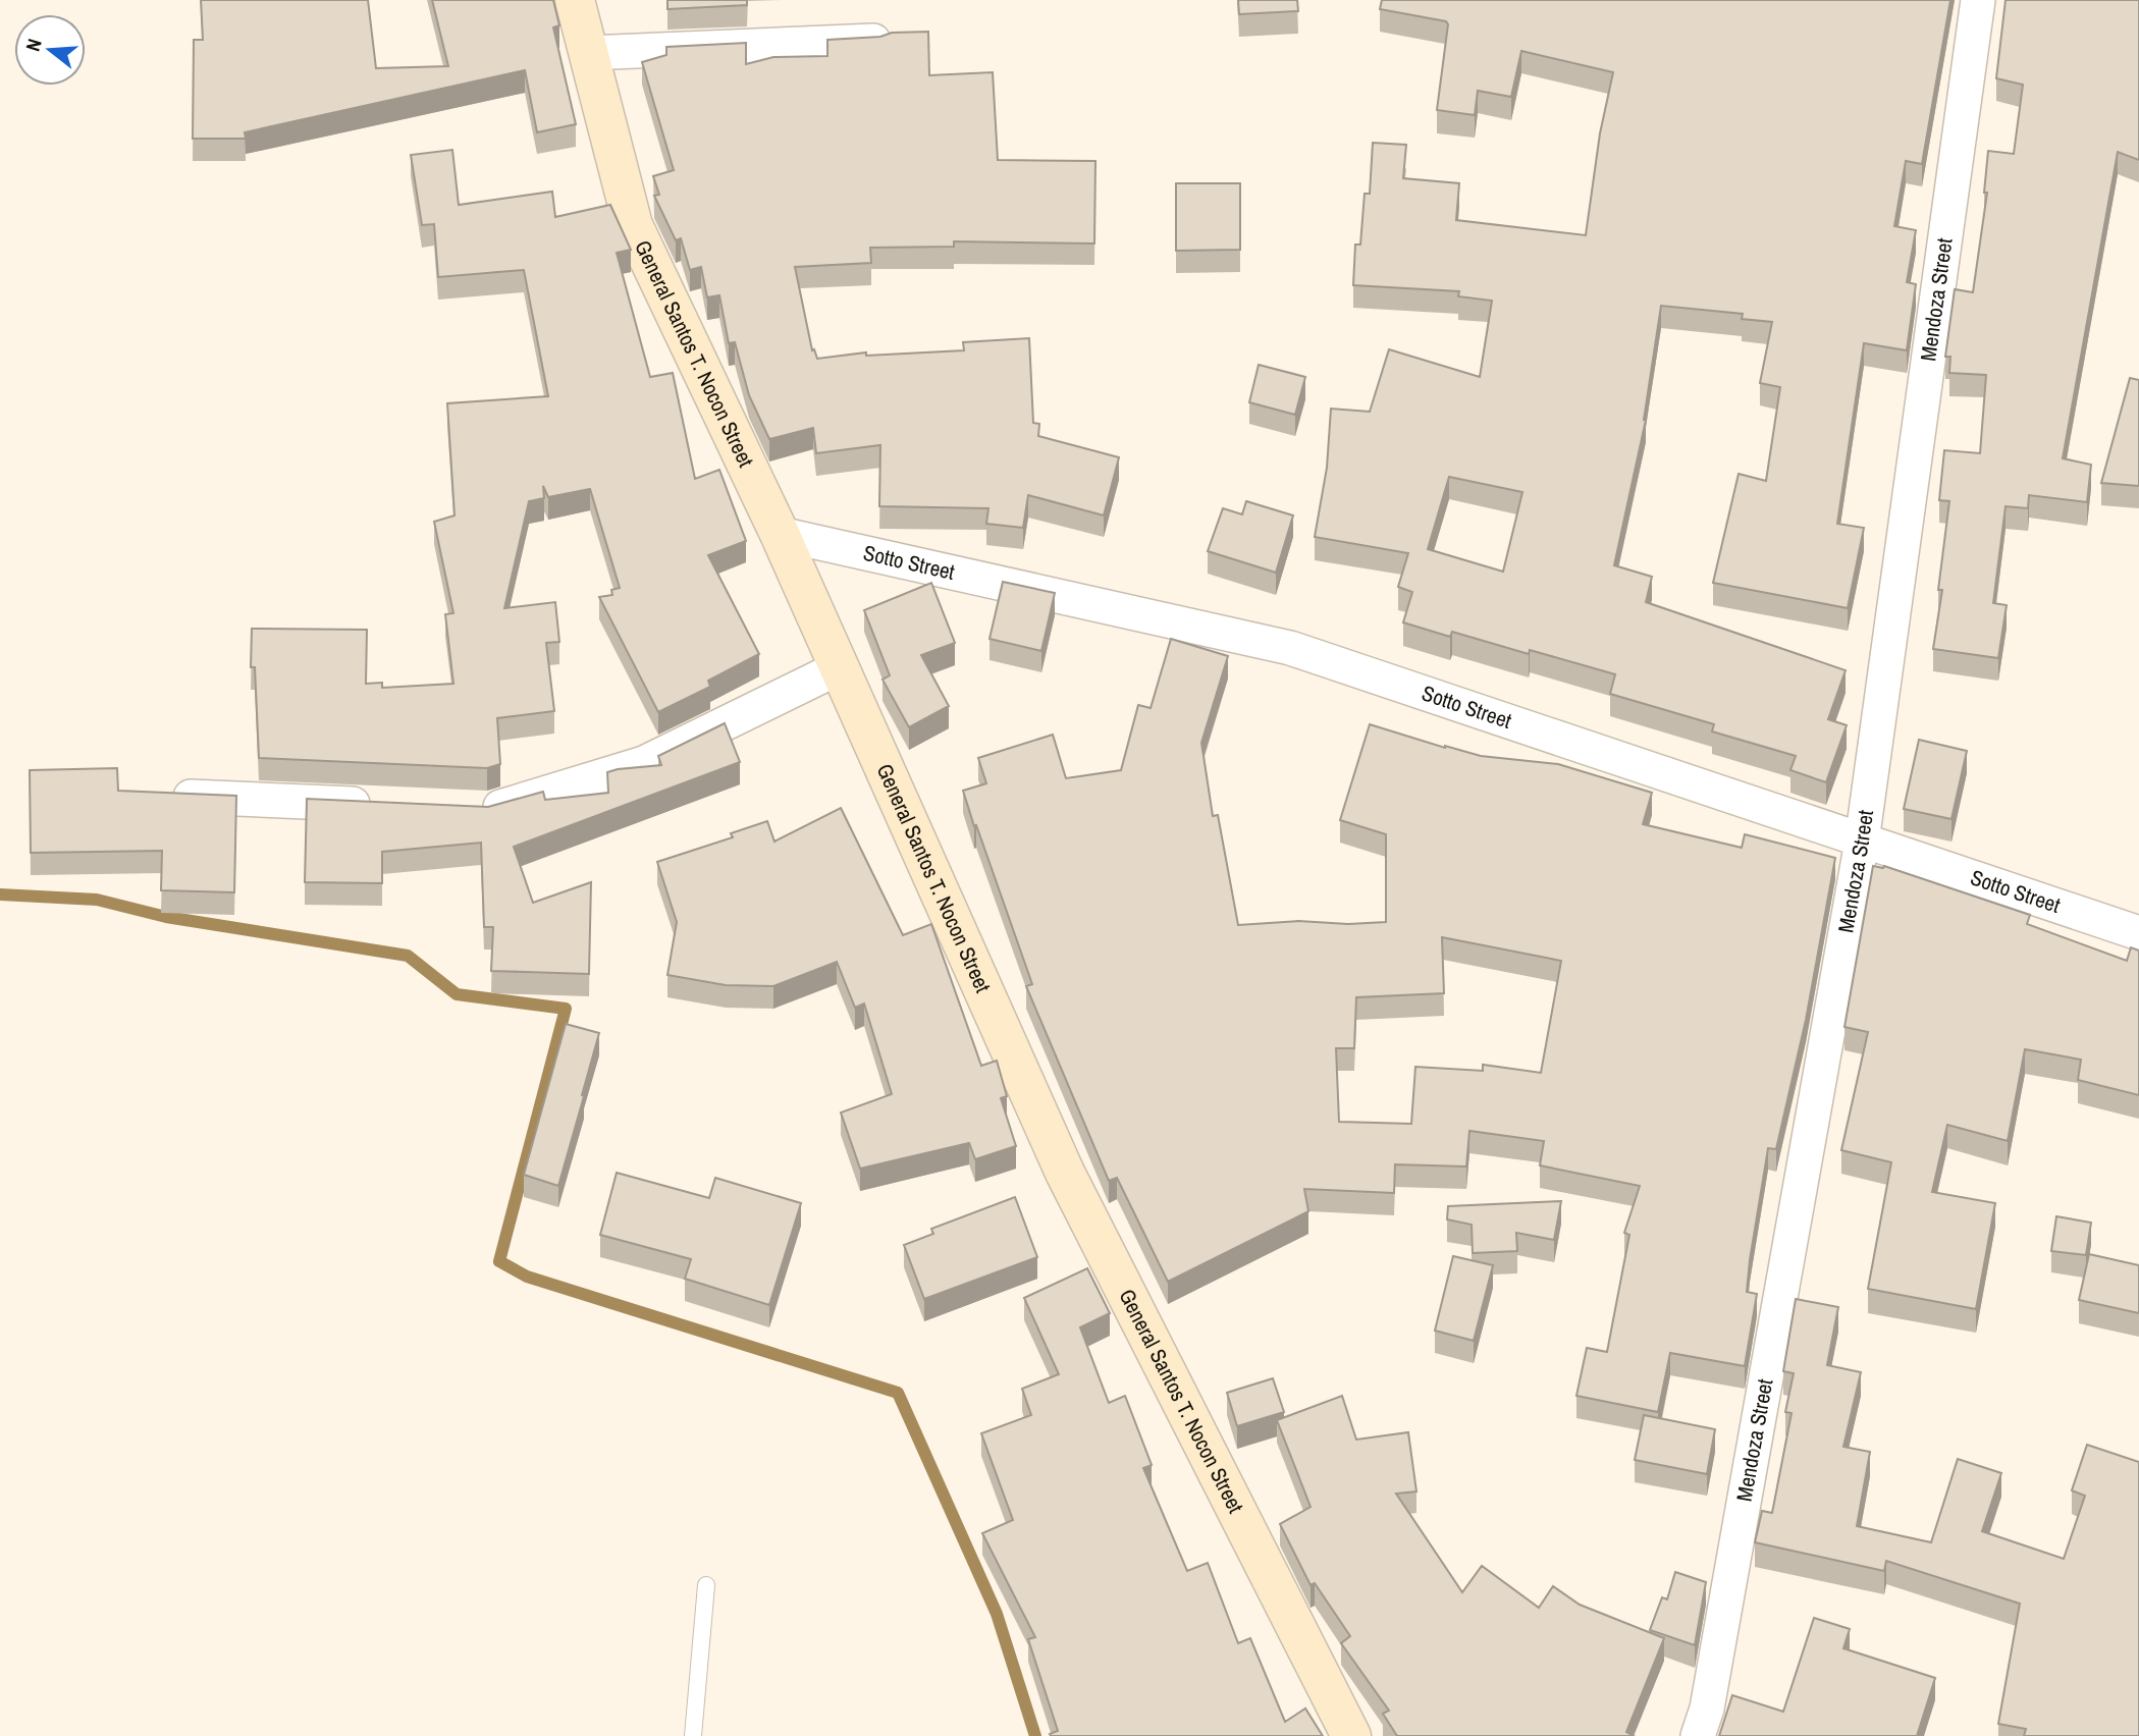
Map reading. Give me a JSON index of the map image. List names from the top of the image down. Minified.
{"streets":{"main road":["General Santos T. Nocon Street"],"street":["Mendoza Street","Sotto Street"]},"crossings":[["Mendoza Street","Sotto Street"],["General Santos T. Nocon Street","Sotto Street"]],"north":"left"}
